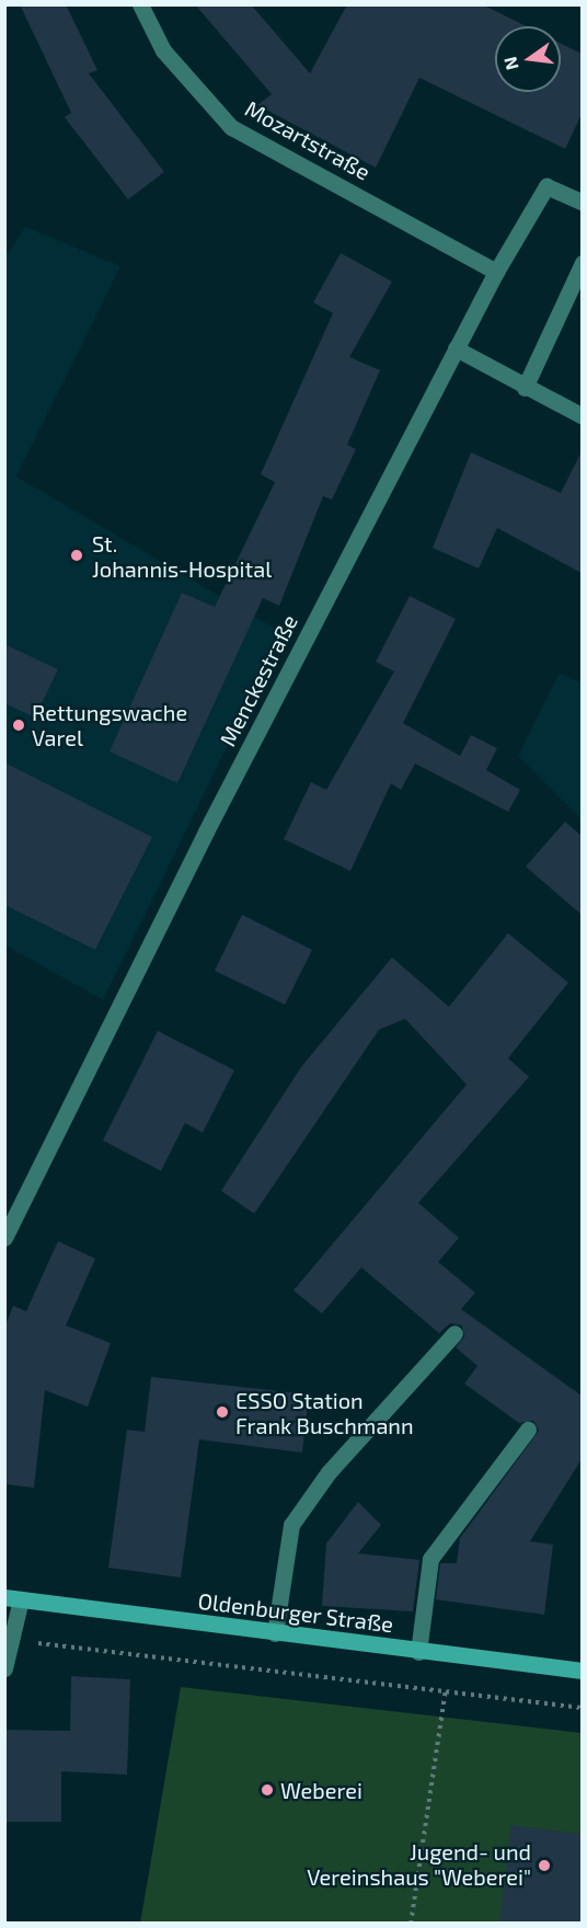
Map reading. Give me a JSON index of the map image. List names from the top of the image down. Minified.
{"streets":{"main road":["Oldenburger Straße"],"street":["Mozartstraße","Menckestraße"]},"crossings":[["Mozartstraße","Menckestraße"]],"places":["St. Johannis-Hospital","Rettungswache Varel","ESSO Station Frank Buschmann","Weberei","Jugend- und Vereinshaus \"Weberei\""],"north":"left"}
